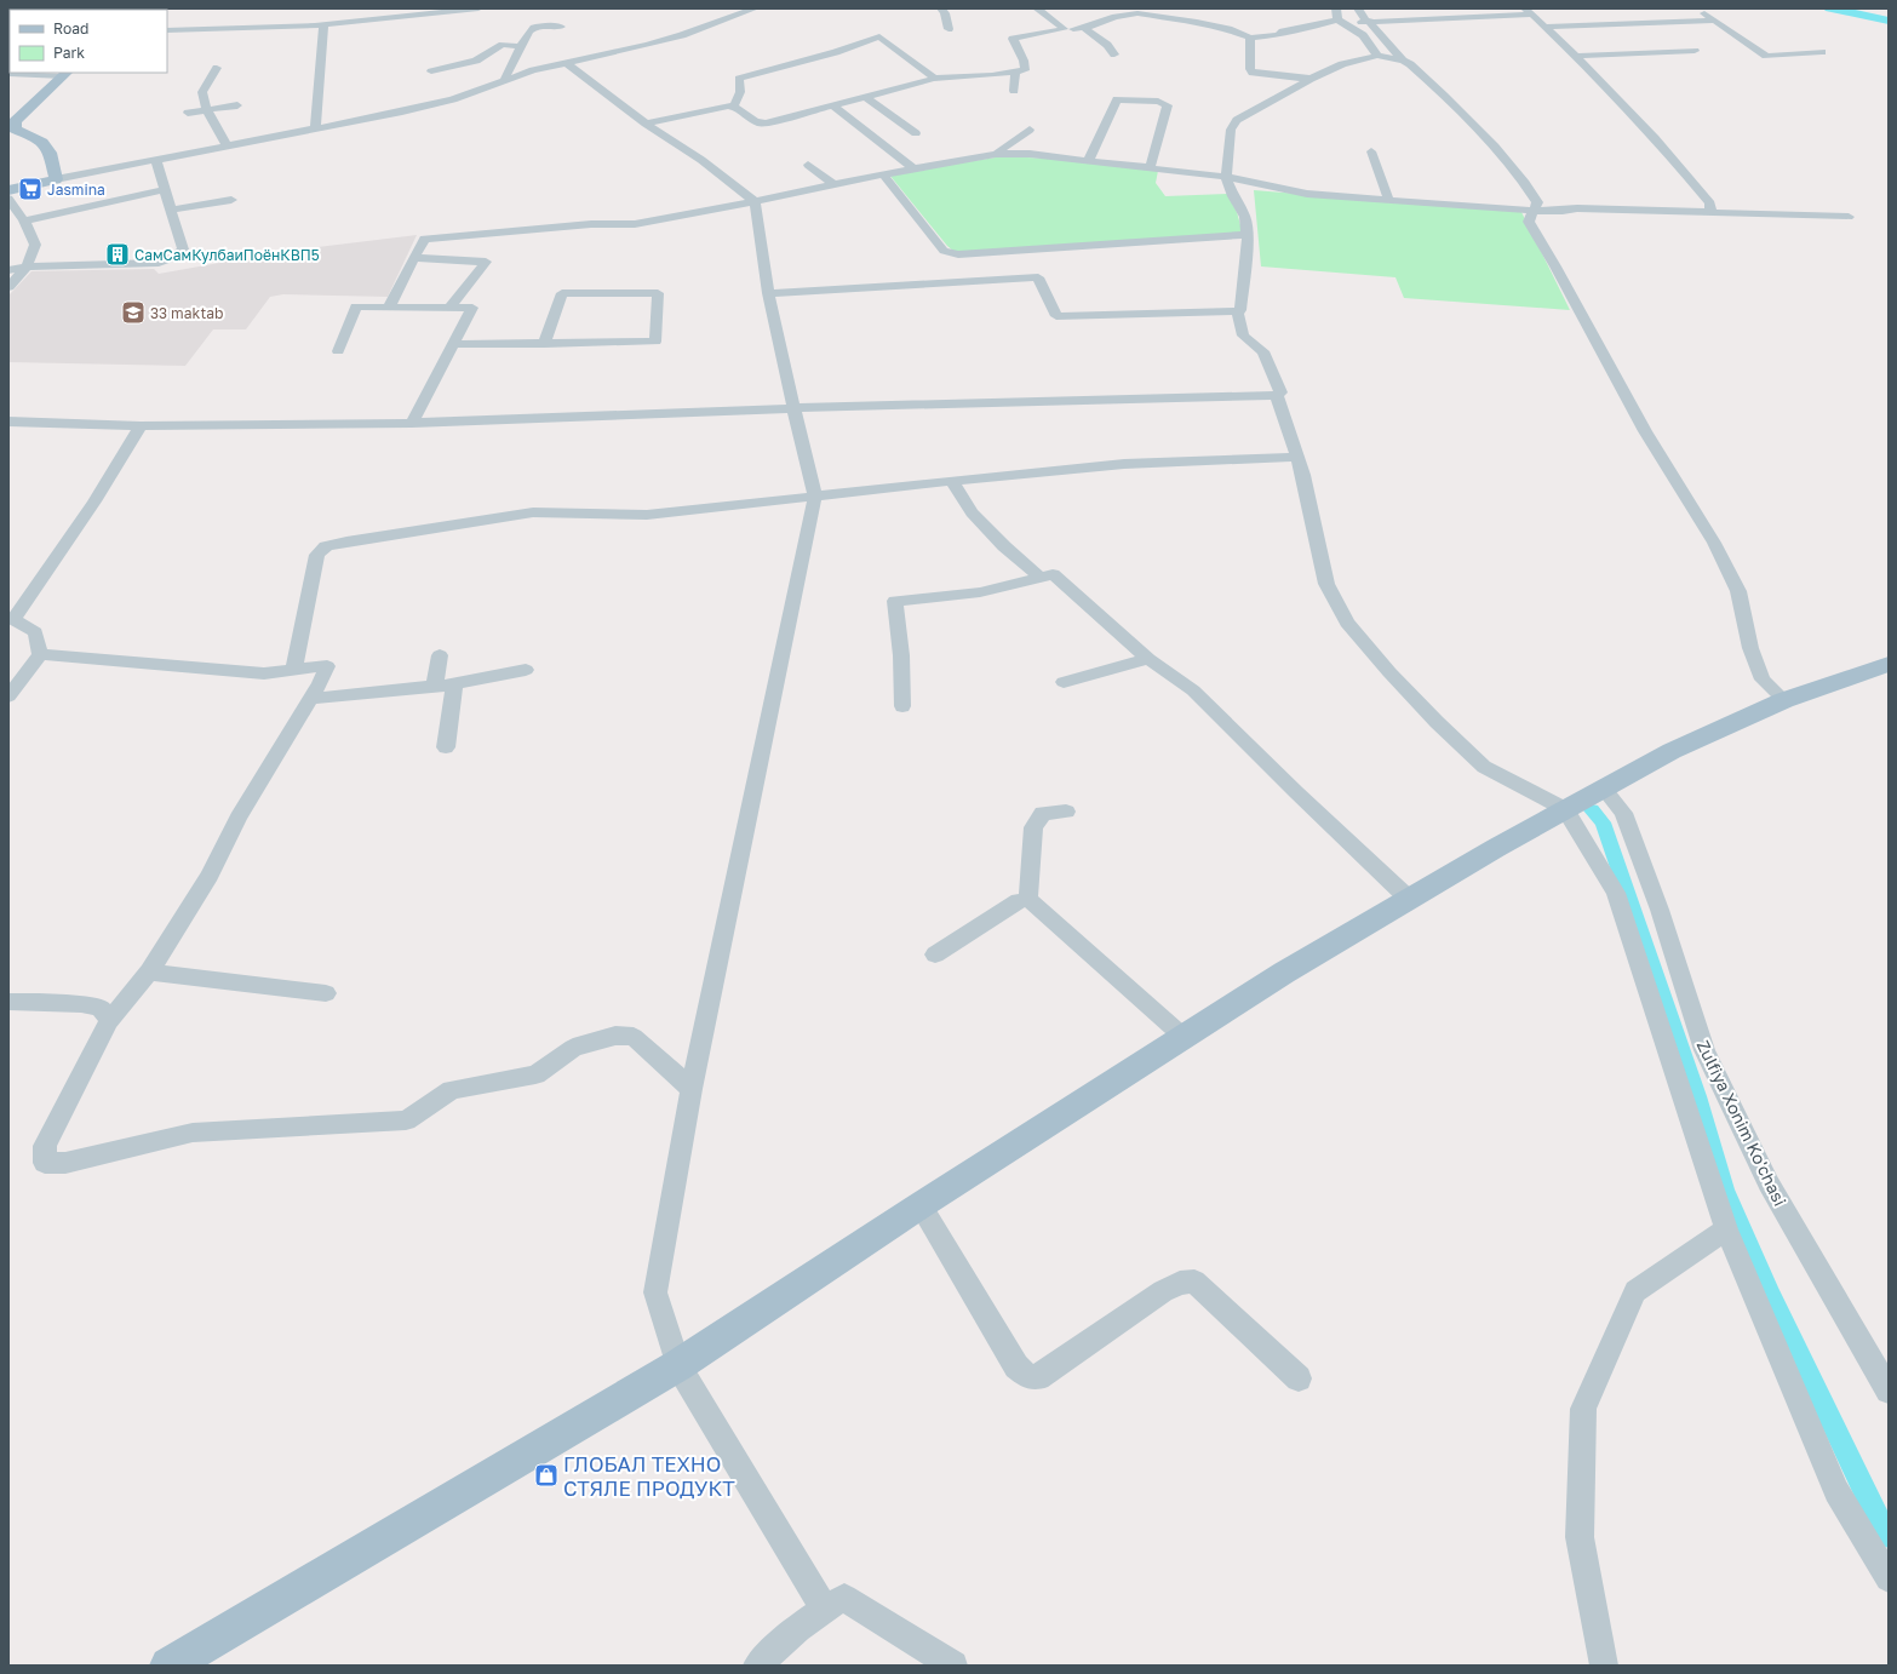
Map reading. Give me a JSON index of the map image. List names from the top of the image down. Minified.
{"streets":{"street":["Zulfiya Xonim Ko'chasi"]},"places":{"supermarket":["Jasmina"],"building":["СамСамКулбаиПоёнКВП5"],"school or university":["33 maktab"],"shop":["ГЛОБАЛ ТЕХНО СТЯЛЕ ПРОДУКТ"]},"legend":["Road","Park"]}
